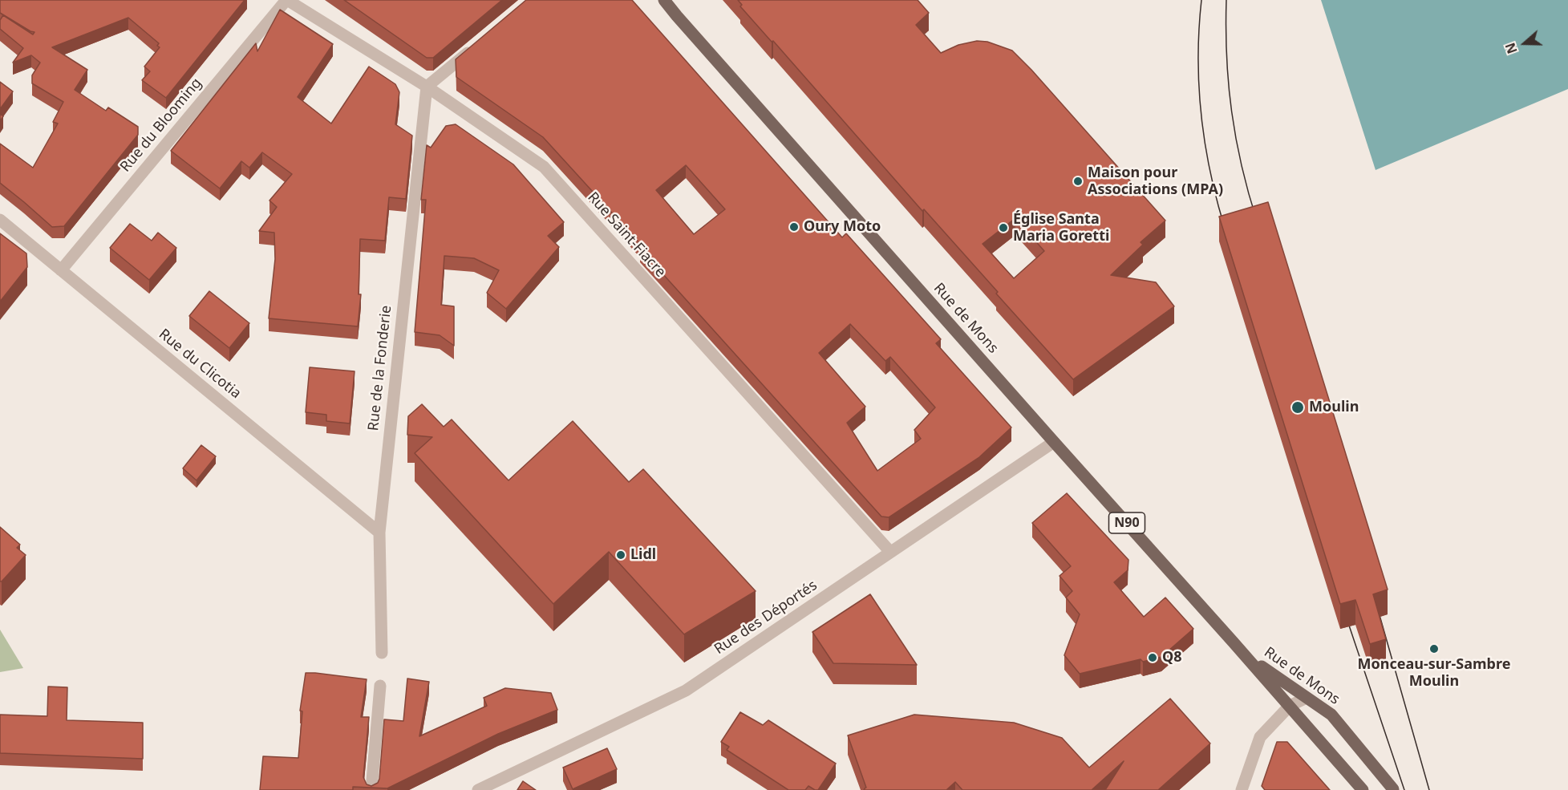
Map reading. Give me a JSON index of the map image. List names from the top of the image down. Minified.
{"streets":{"main road":["Rue de Mons","N90"],"street":["Rue du Blooming","Rue Saint-Fiacre","Rue du Clicotia","Rue de la Fonderie","Rue des Déportés"]},"crossings":[["Rue du Blooming","Rue Saint-Fiacre"],["Rue du Blooming","Rue du Clicotia"],["Rue Saint-Fiacre","Rue de la Fonderie"],["Rue Saint-Fiacre","Rue des Déportés"],["Rue de Mons","Rue des Déportés"],["Rue du Clicotia","Rue de la Fonderie"]],"places":["Maison pour Associations (MPA)","Oury Moto","Église Santa Maria Goretti","Moulin","Lidl","Monceau-sur-Sambre Moulin","Q8"],"north":"left"}
